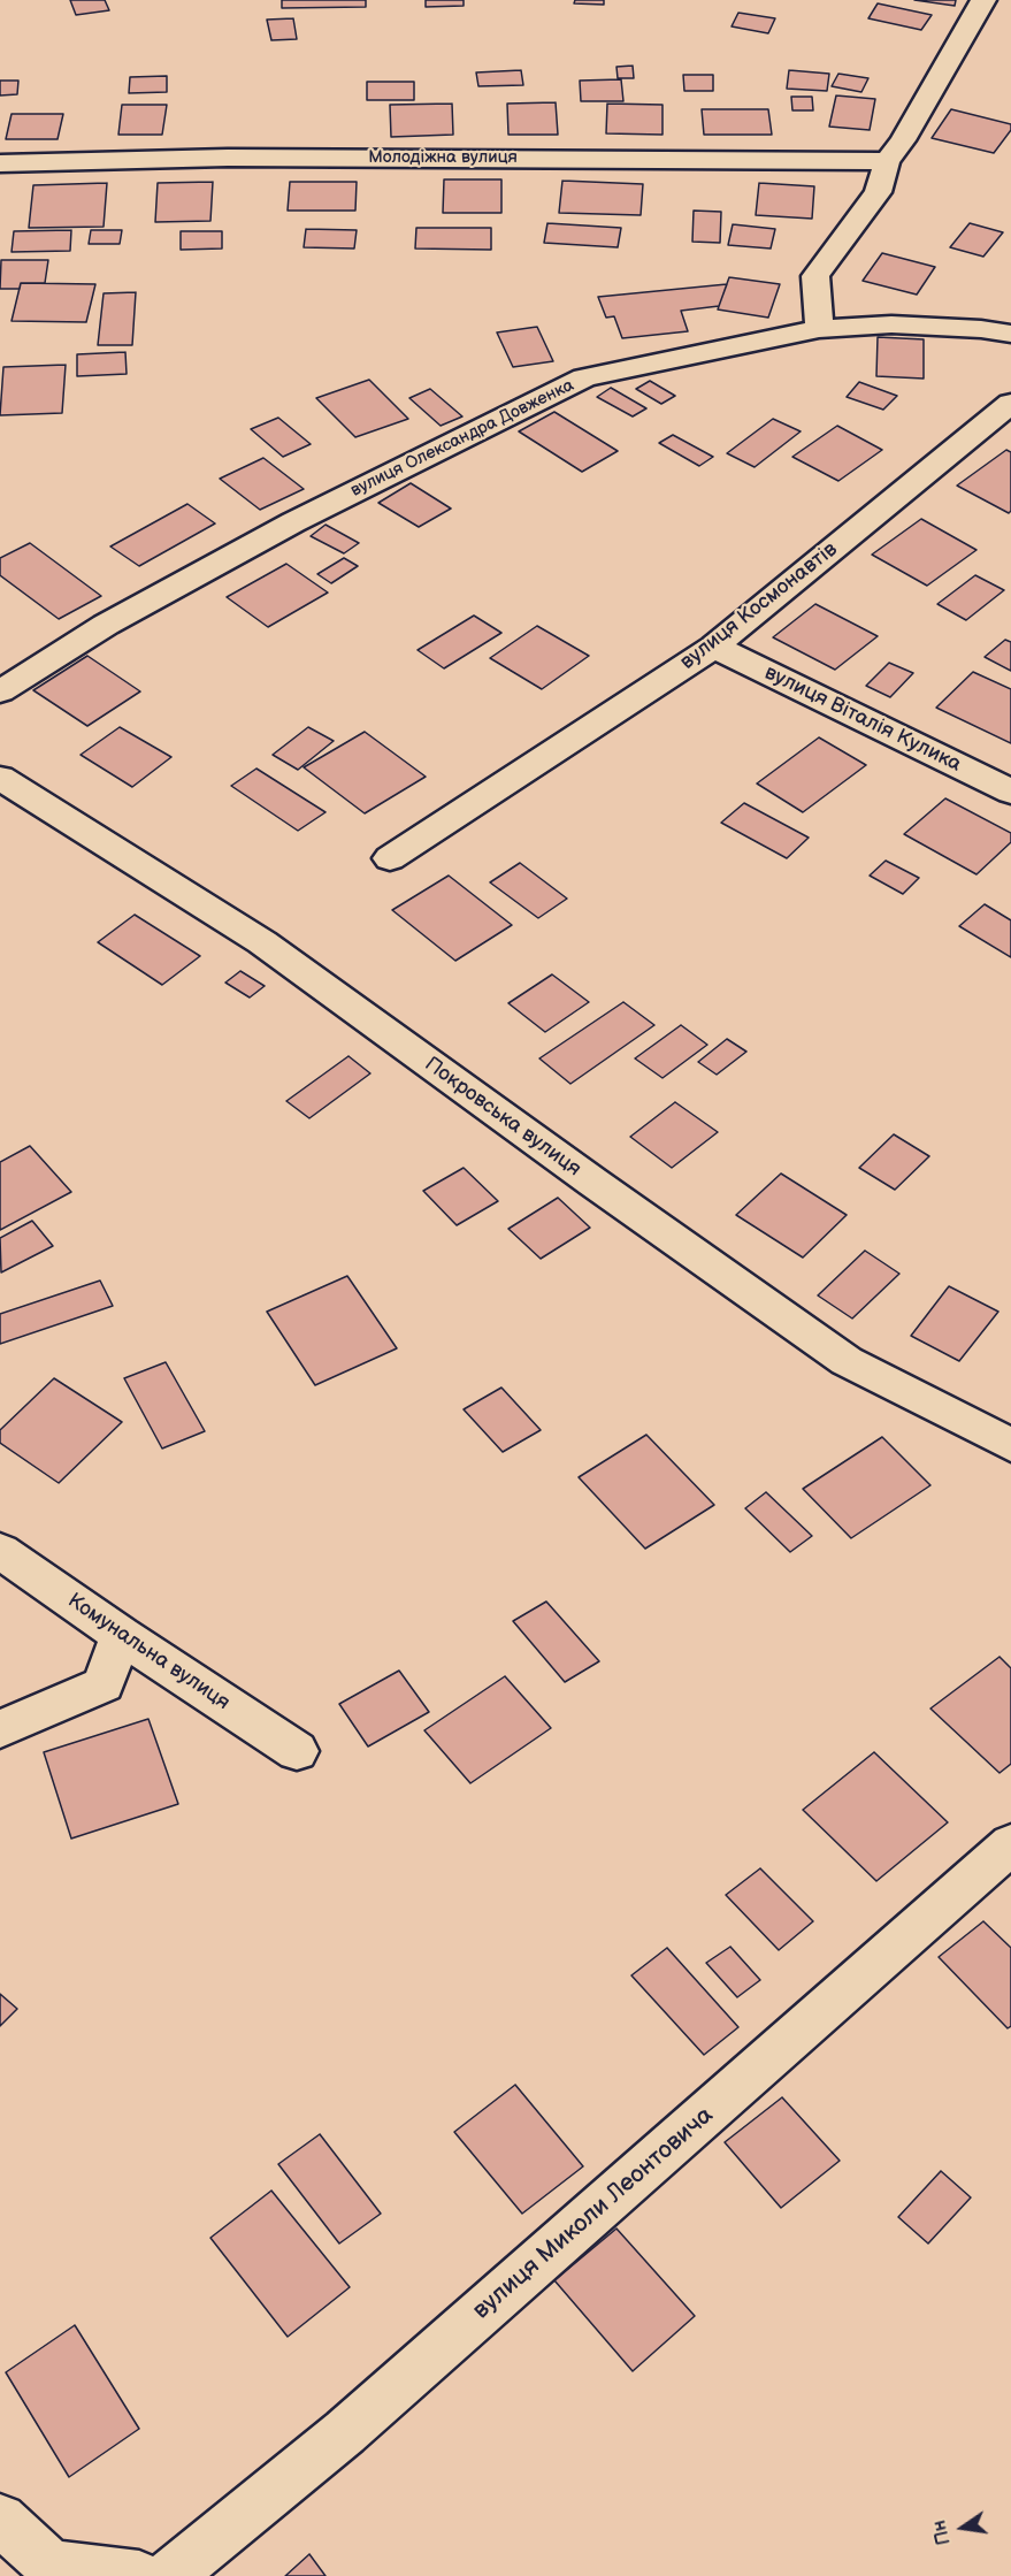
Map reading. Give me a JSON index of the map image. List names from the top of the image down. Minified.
{"streets":{"street":["Молодіжна вулиця","вулиця Олександра Довженка","вулиця Космонавтів","вулиця Віталія Кулика","Покровська вулиця","Комунальна вулиця","вулиця Миколи Леонтовича"]},"crossings":[["вулиця Космонавтів","вулиця Віталія Кулика"]],"north":"left"}
